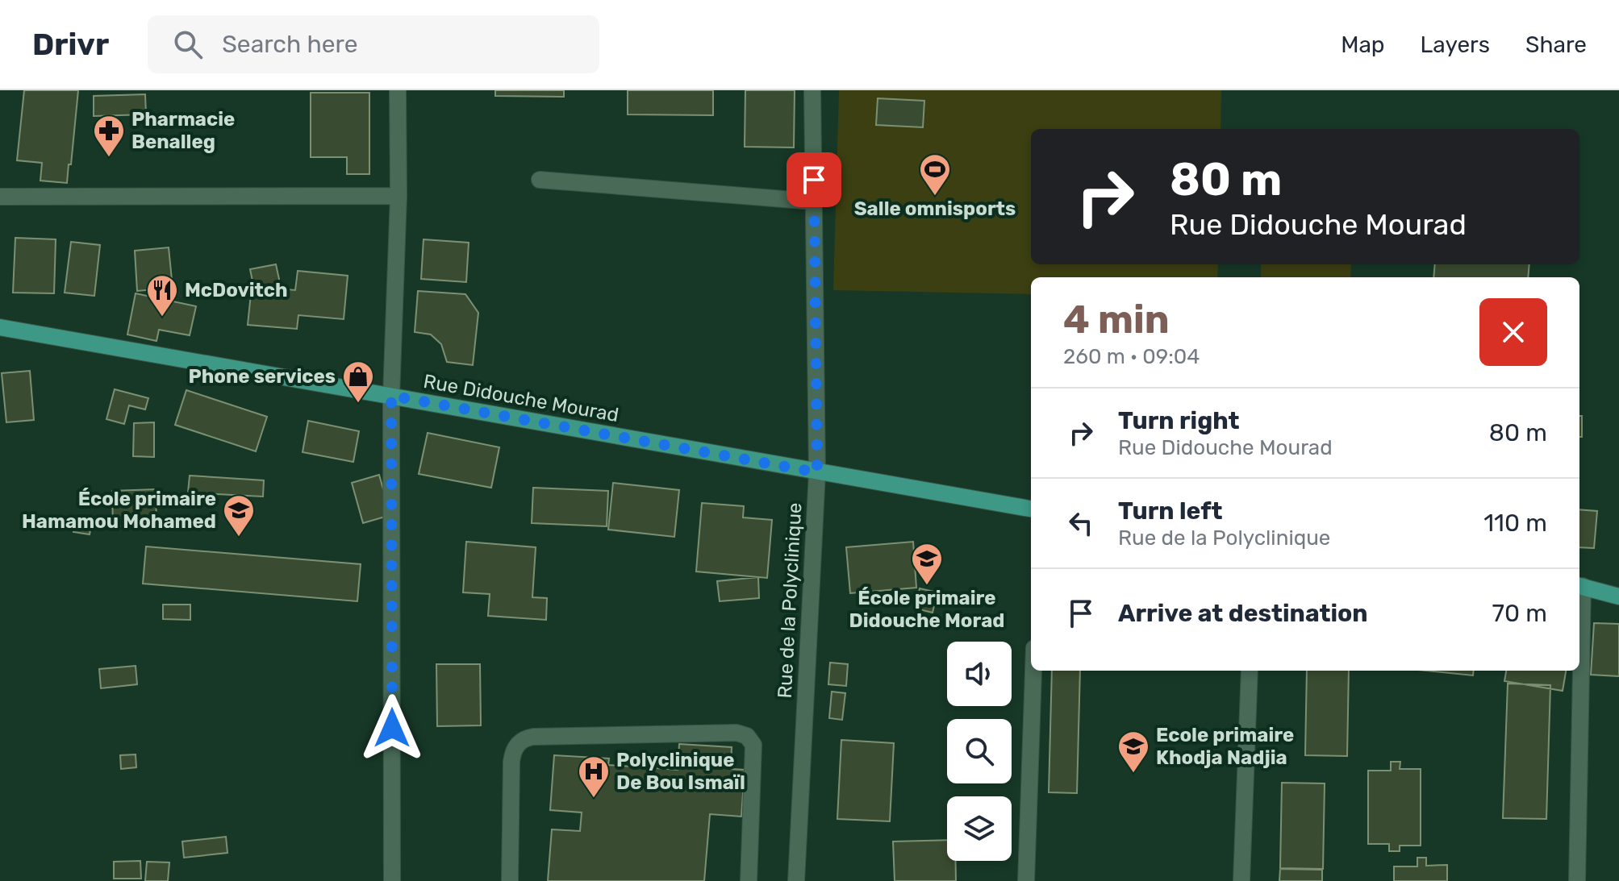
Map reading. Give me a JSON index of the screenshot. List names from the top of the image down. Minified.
{"streets":{"main road":["Rue Didouche Mourad"],"street":["Rue de la Polyclinique"]},"crossings":[["Rue Didouche Mourad","Rue de la Polyclinique"]],"places":{"pharmacy":["Pharmacie Benalleg"],"sports":["Salle omnisports"],"restaurant":["McDovitch"],"shop":["Phone services"],"school or university":["École primaire Hamamou Mohamed","École primaire Didouche Morad","Ecole primaire Khodja Nadjia"],"hospital":["Polyclinique De Bou Ismaïl"]},"page":{"header":"Drivr","search":"Search here","nav":["Map","Layers","Share"],"turn":["80 m","Rue Didouche Mourad"],"heading":["4 min","260 m · 09:04"],"list":[{"name":"Turn right","note":"Rue Didouche Mourad","value":"80 m"},{"name":"Turn left","note":"Rue de la Polyclinique","value":"110 m"},{"name":"Arrive at destination","value":"70 m"}]}}
